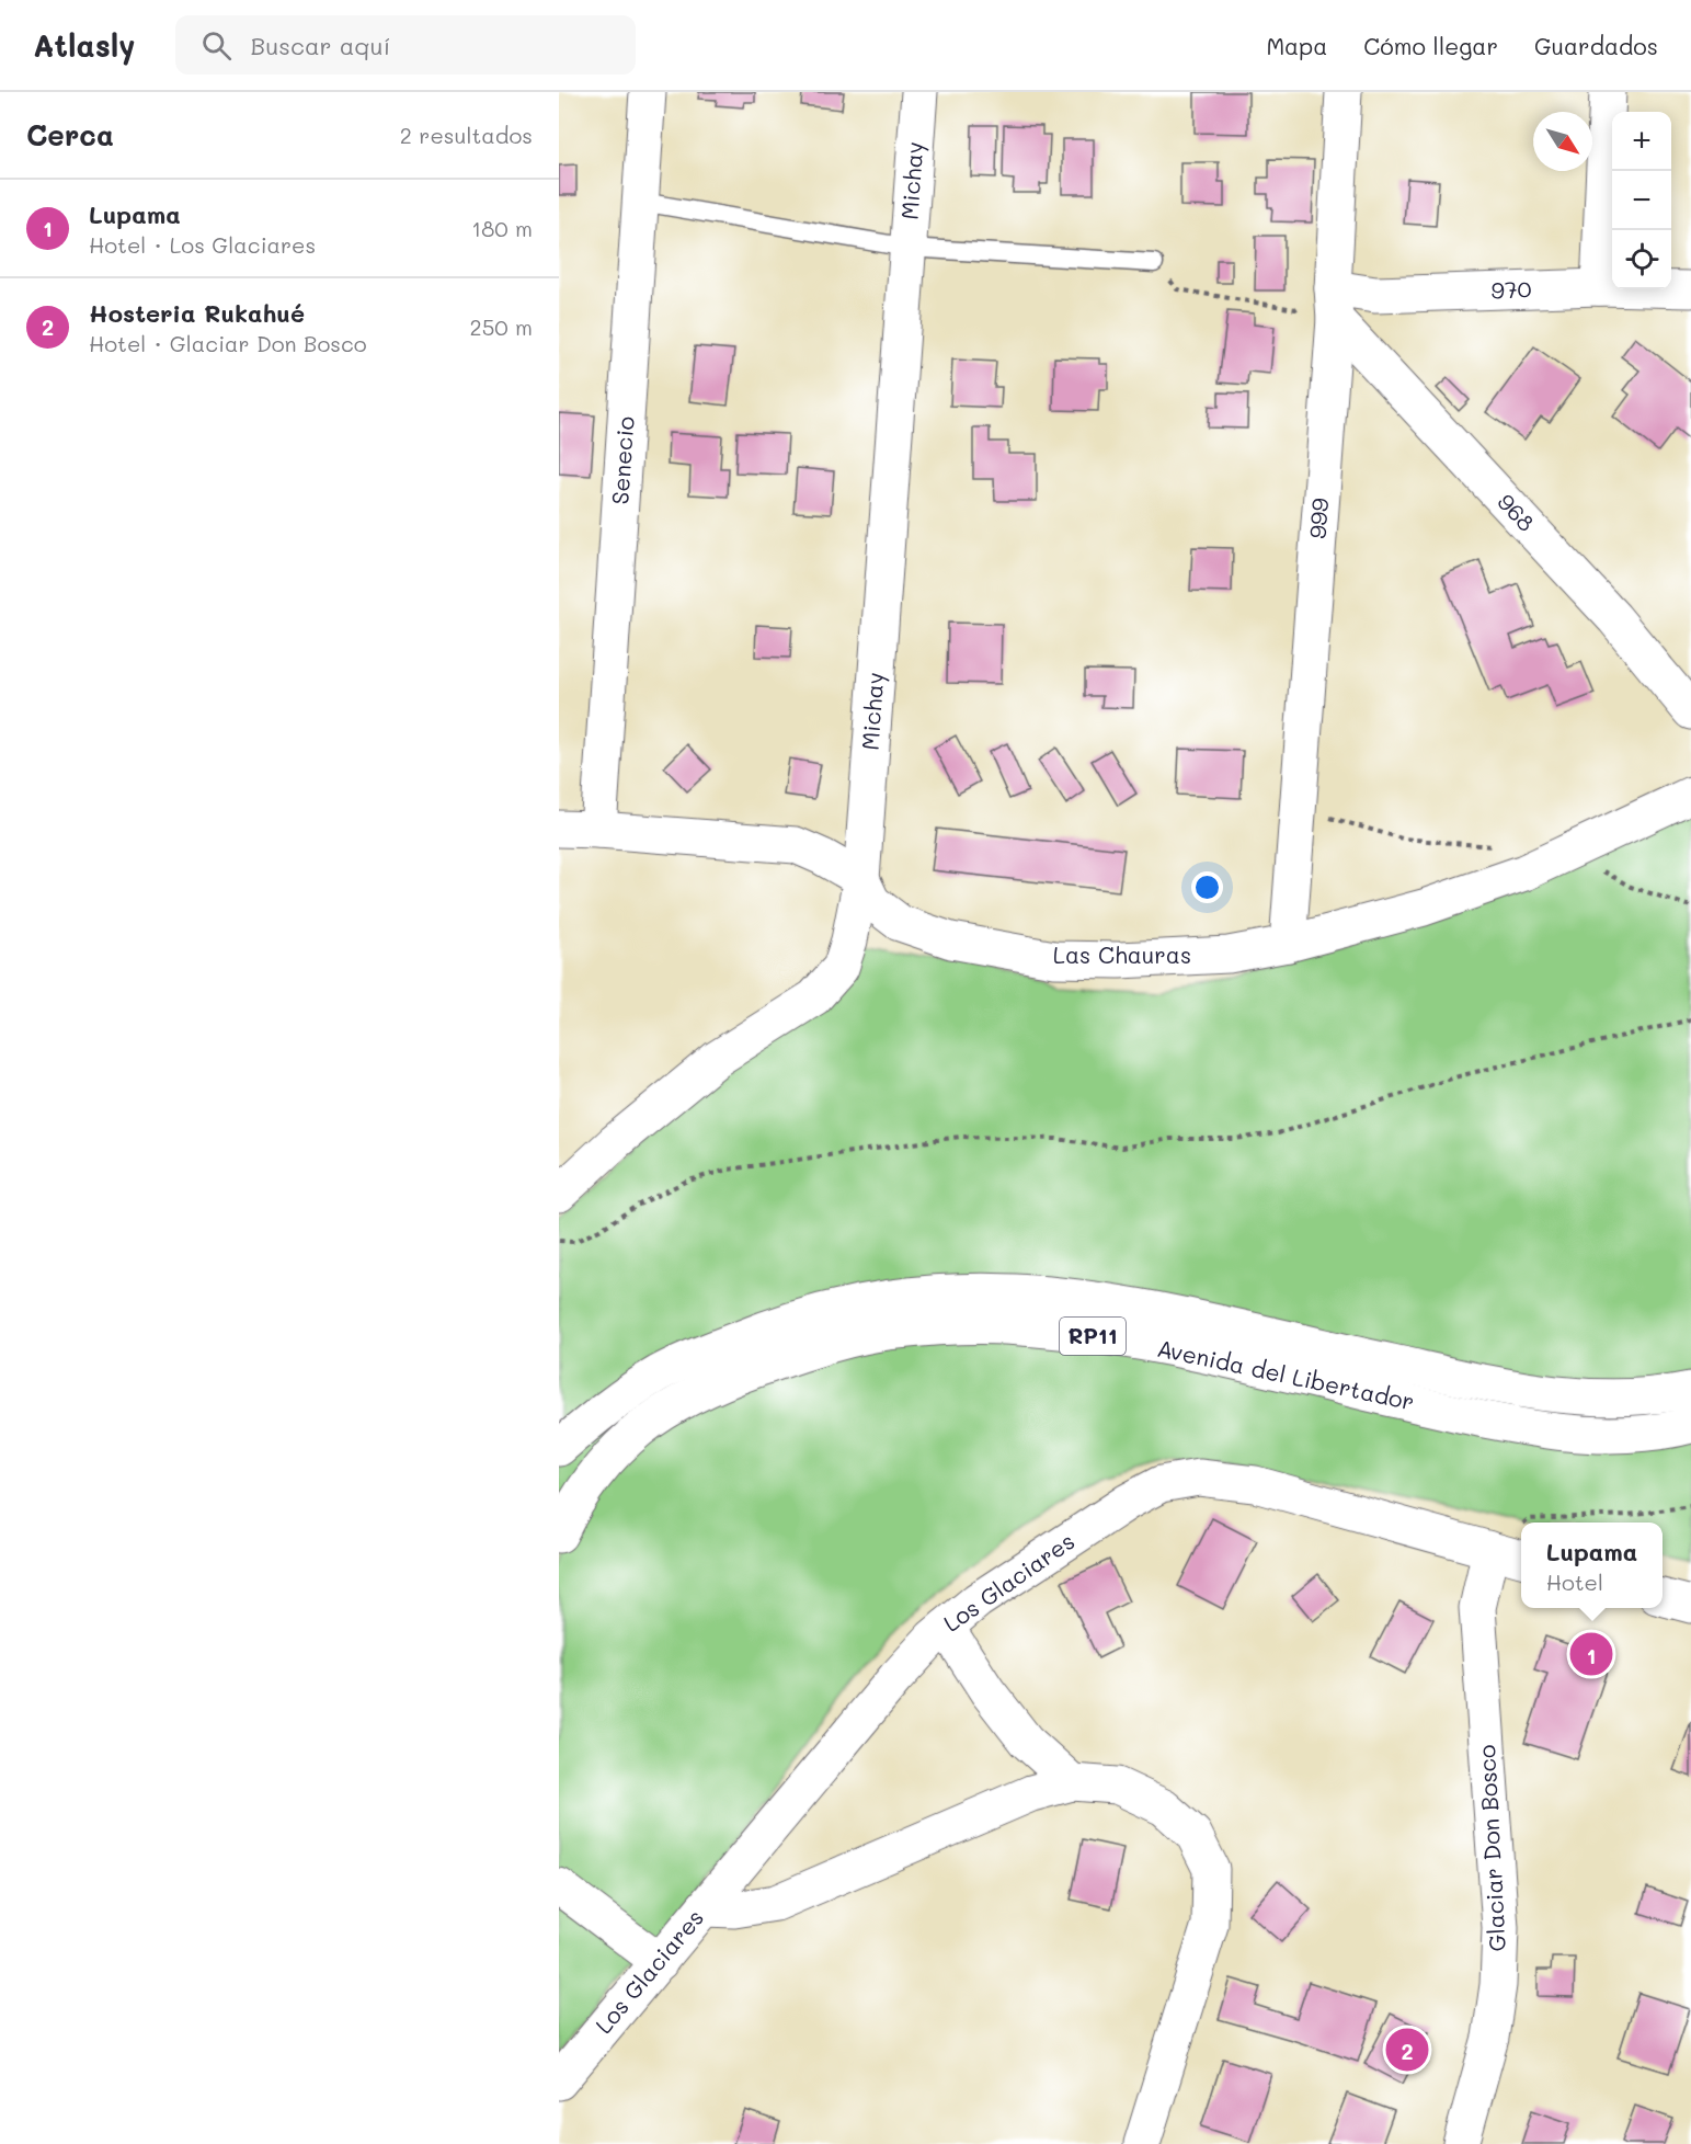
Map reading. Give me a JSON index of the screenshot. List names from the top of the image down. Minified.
{"streets":{"street":["Michay","970","Senecio","968","999","Las Chauras","RP11","Avenida del Libertador","Los Glaciares","Glaciar Don Bosco"]},"crossings":[["Michay","Las Chauras"],["970","968"],["970","999"],["Senecio","Las Chauras"],["968","999"],["999","Las Chauras"],["Los Glaciares","Glaciar Don Bosco"]],"north":"bottom right","page":{"header":"Atlasly","search":"Buscar aquí","nav":["Mapa","Cómo llegar","Guardados"],"heading":["Cerca","2 resultados"],"map_buttons":["+","−"],"list":[{"mark":"1","name":"Lupama","note":"Hotel · Los Glaciares","value":"180 m"},{"mark":"2","name":"Hosteria Rukahué","note":"Hotel · Glaciar Don Bosco","value":"250 m"}],"popup":["Lupama","Hotel"],"pins":["1","2"]}}
